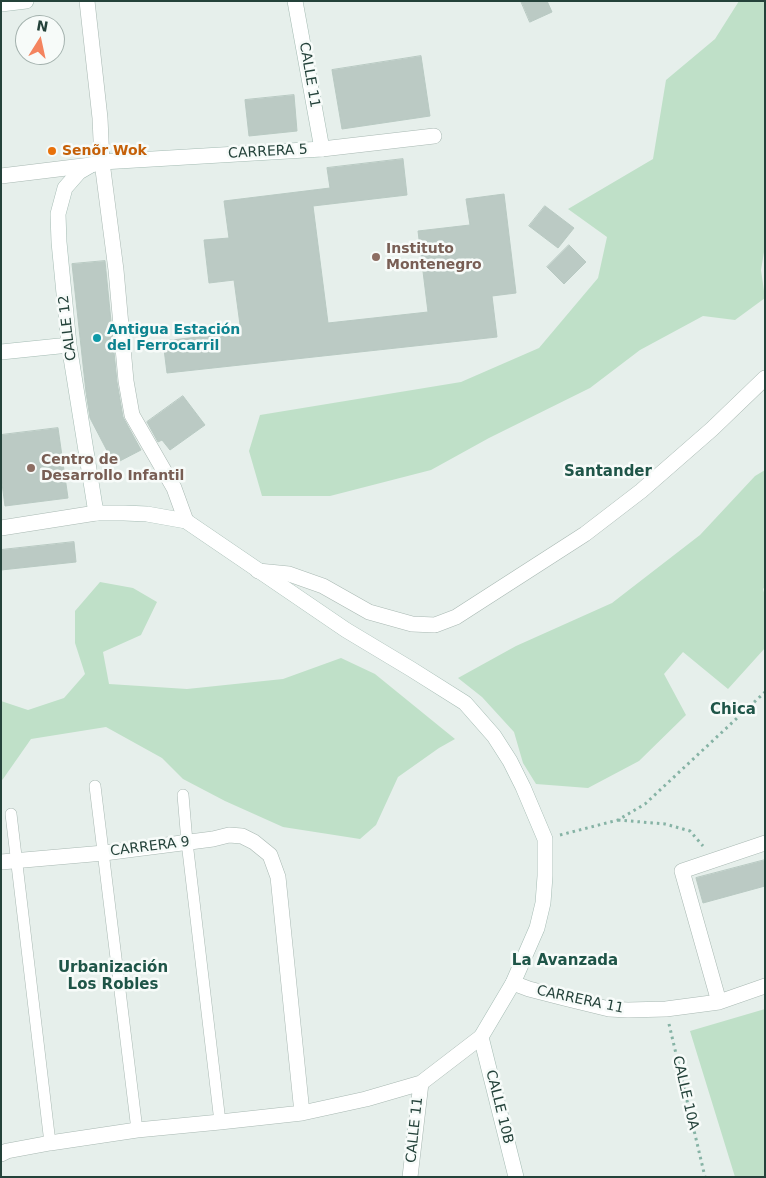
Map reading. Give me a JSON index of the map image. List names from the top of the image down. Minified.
{"streets":{"street":["CALLE 11","CARRERA 5","CALLE 12","CARRERA 9","CARRERA 11","CALLE 10B"],"path":["CALLE 10A"]},"crossings":[["CALLE 11","CARRERA 5"],["CARRERA 5","CALLE 12"],["CARRERA 11","CALLE 10A"]],"districts":["Santander","Chica","La Avanzada","Urbanización Los Robles"],"places":["Senõr Wok","Instituto Montenegro","Antigua Estación del Ferrocarril","Centro de Desarrollo Infantil"],"north":"top"}
